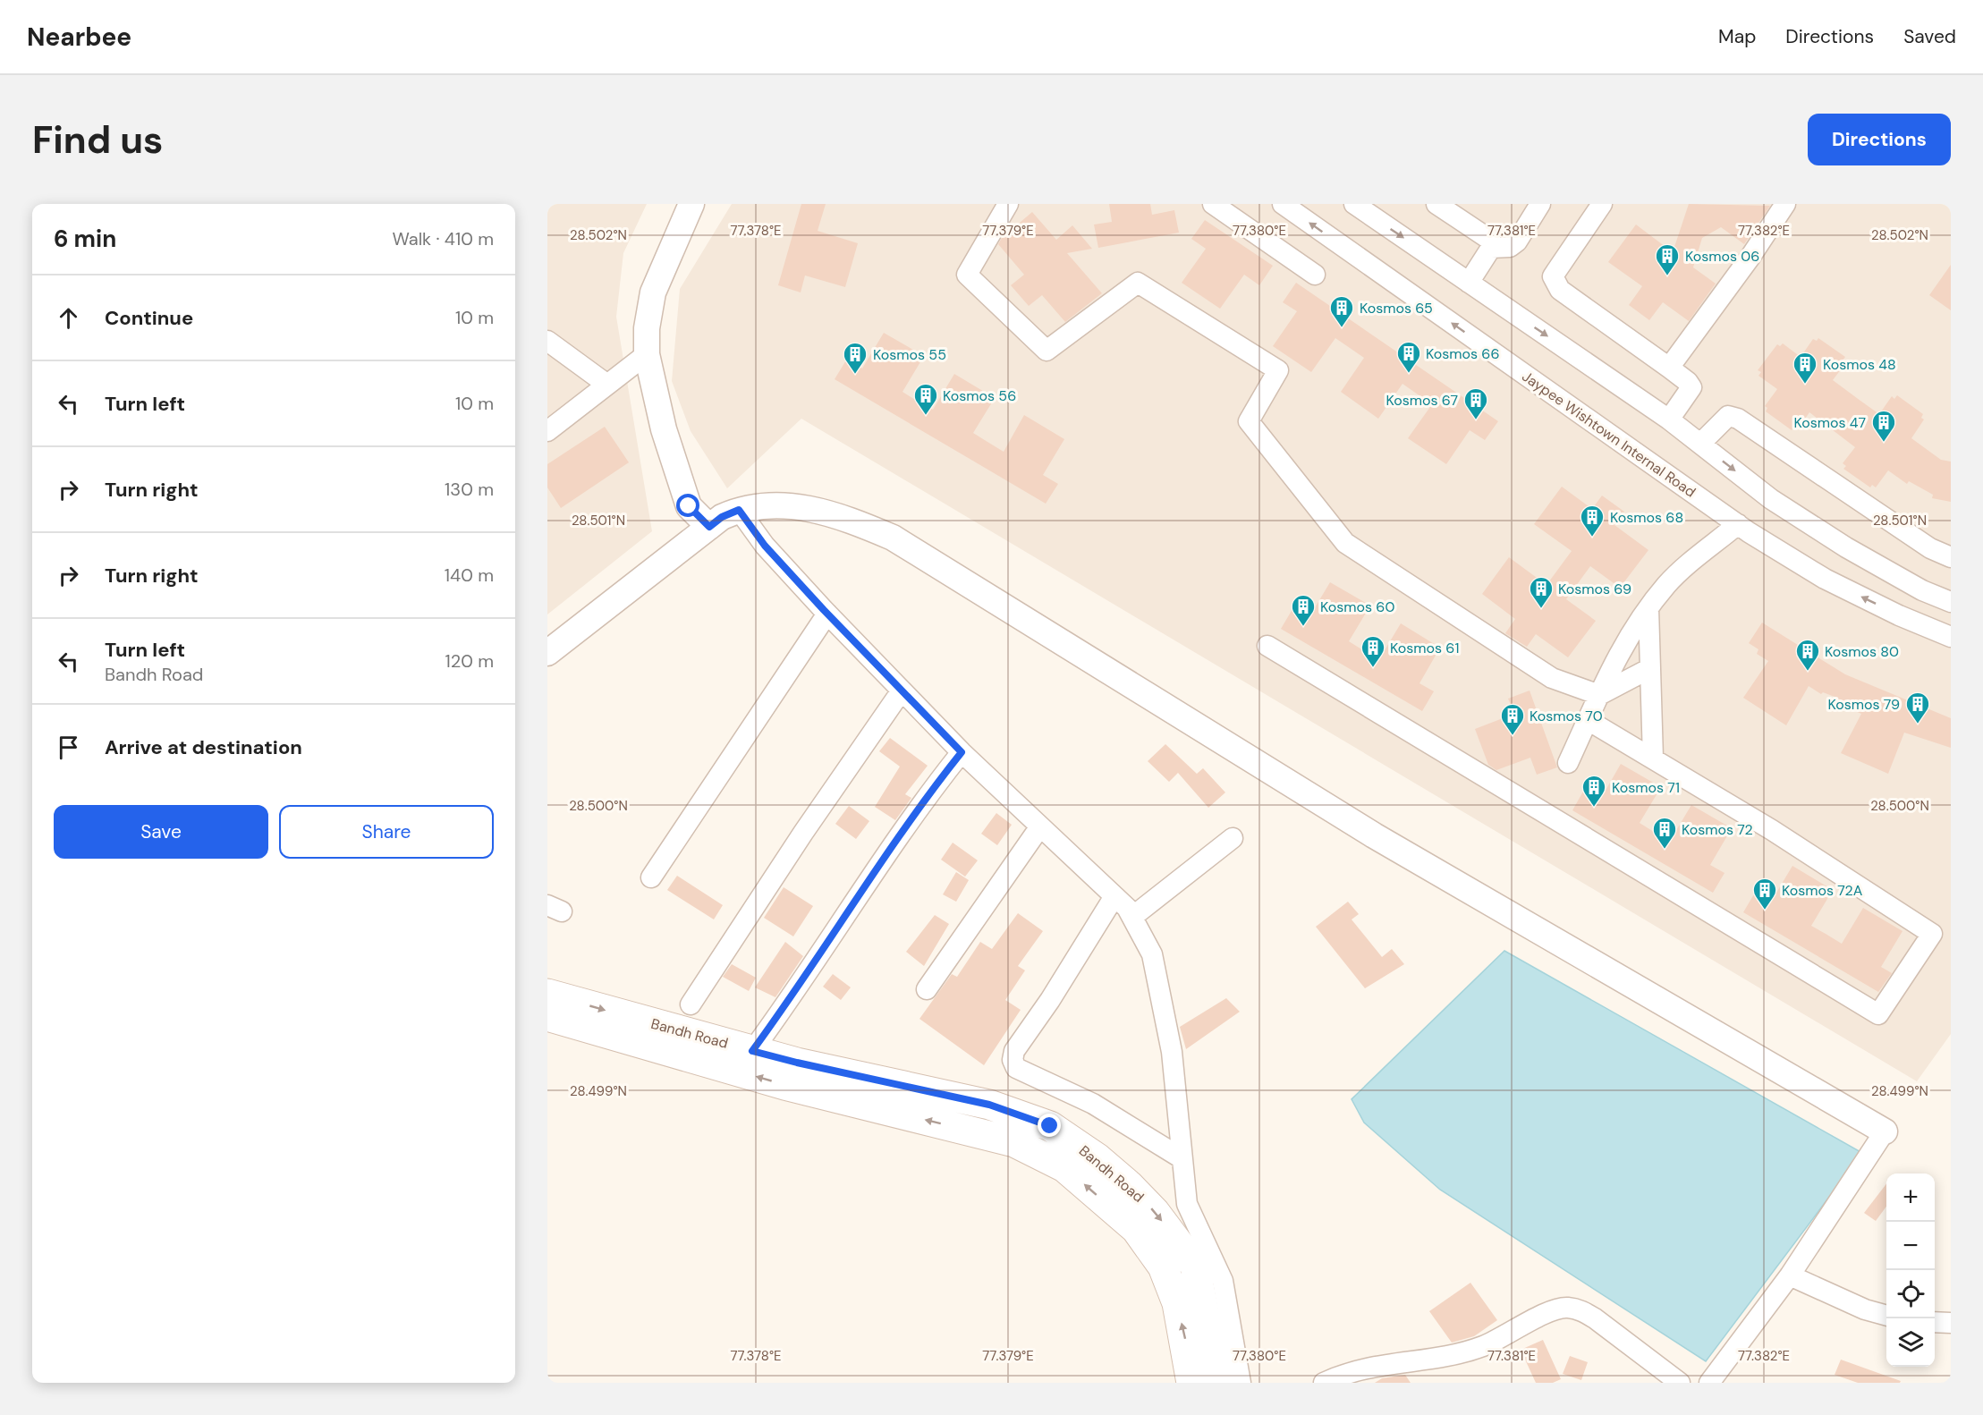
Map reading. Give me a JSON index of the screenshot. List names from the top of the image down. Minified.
{"streets":{"main road":["Bandh Road"],"street":["Jaypee Wishtown Internal Road"]},"places":{"building":["Kosmos 06","Kosmos 65","Kosmos 66","Kosmos 55","Kosmos 48","Kosmos 56","Kosmos 67","Kosmos 47","Kosmos 68","Kosmos 69","Kosmos 60","Kosmos 61","Kosmos 80","Kosmos 79","Kosmos 70","Kosmos 71","Kosmos 72","Kosmos 72A"]},"page":{"header":"Nearbee","nav":["Map","Directions","Saved"],"buttons":["Directions",["Save","Share"]],"title":"Find us","heading":["6 min","Walk · 410 m"],"list":[["Continue","10 m"],["Turn left","10 m"],["Turn right","130 m"],["Turn right","140 m"],["Turn left","Bandh Road","120 m"],"Arrive at destination"],"map_buttons":["+","−"]},"coordinates":["77.378°E","77.379°E","77.380°E","77.381°E","77.382°E","28.502°N","28.501°N","28.500°N","28.499°N"]}
